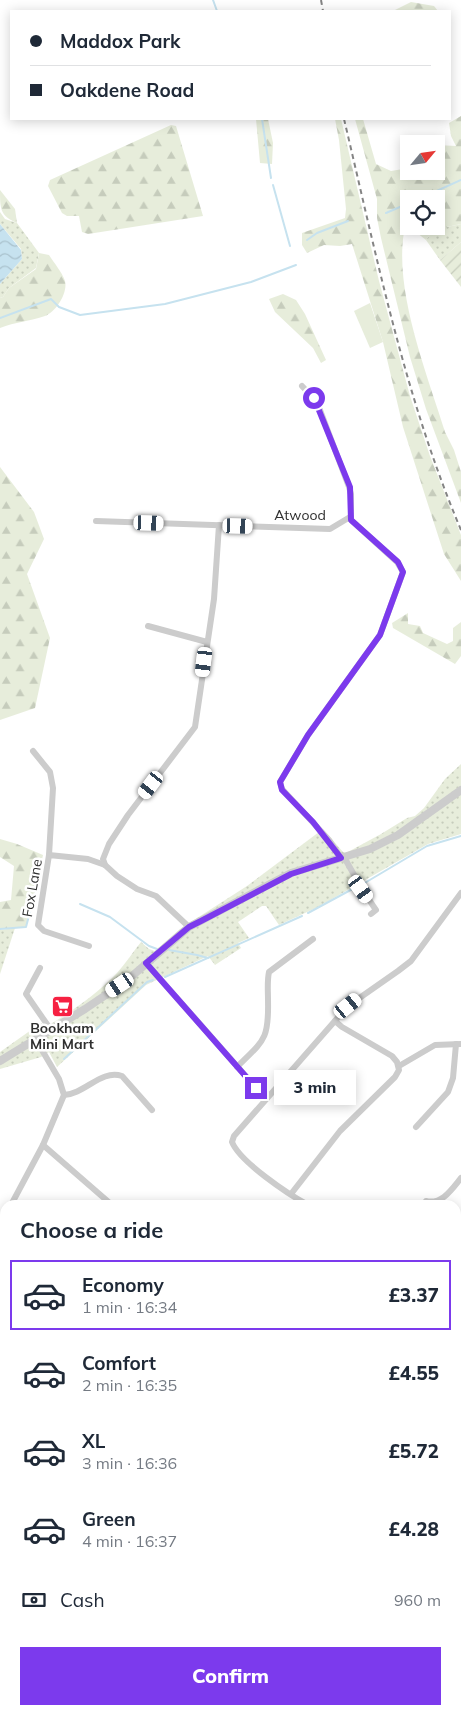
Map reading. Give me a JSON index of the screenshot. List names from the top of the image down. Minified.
{"streets":{"street":["Atwood","Fox Lane"]},"places":{"supermarket":["Bookham Mini Mart"]},"north":"top right","page":{"banner":["Maddox Park","Oakdene Road"],"bubble":"3 min","heading":"Choose a ride","list":[{"name":"Economy","note":"1 min · 16:34","value":"£3.37"},{"name":"Comfort","note":"2 min · 16:35","value":"£4.55"},{"name":"XL","note":"3 min · 16:36","value":"£5.72"},{"name":"Green","note":"4 min · 16:37","value":"£4.28"}],"pay":["Cash","960 m"],"buttons":"Confirm"}}
